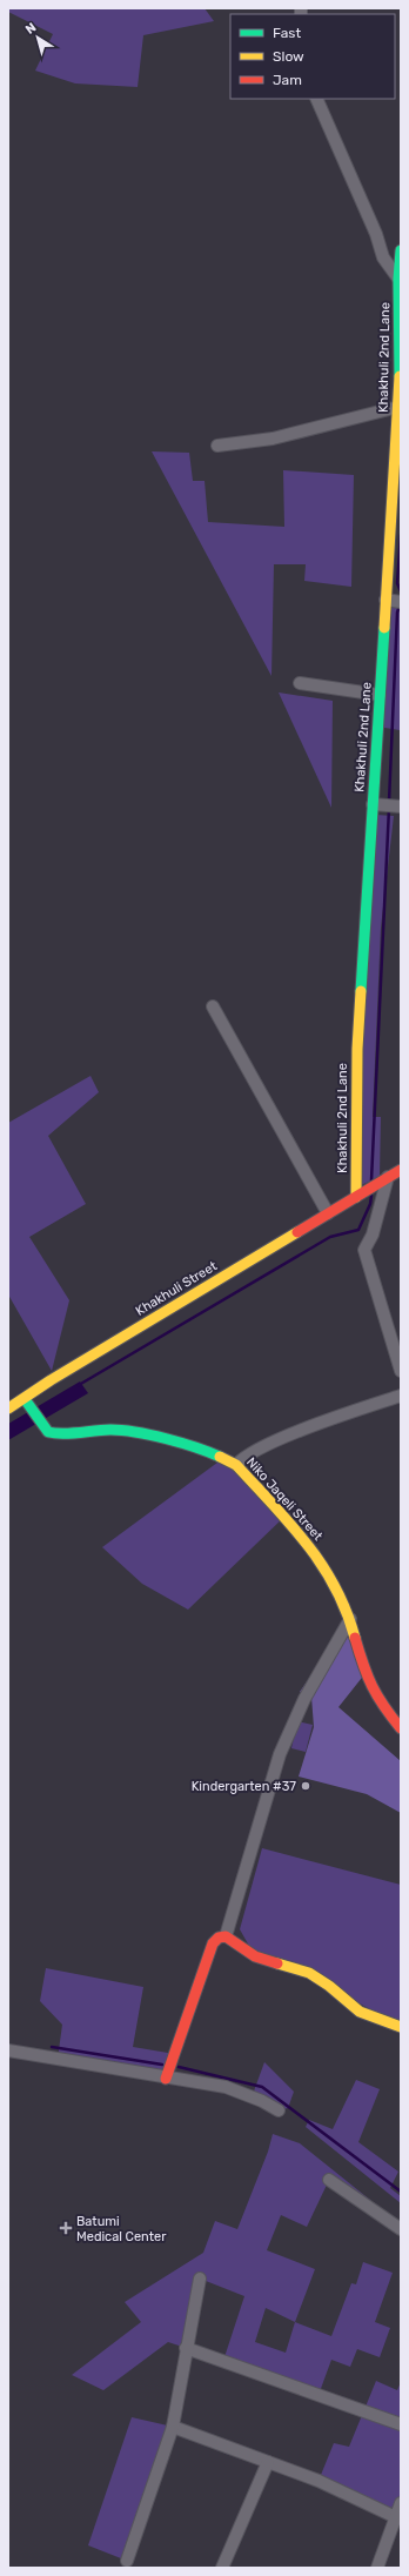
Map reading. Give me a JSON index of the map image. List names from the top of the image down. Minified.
{"streets":{"street":["Khakhuli 2nd Lane","Khakhuli Street","Niko Jaqeli Street"]},"crossings":[["Khakhuli 2nd Lane","Khakhuli Street"],["Khakhuli Street","Niko Jaqeli Street"]],"places":{"other":["Kindergarten #37"],"health":["Batumi Medical Center"]},"legend":["Fast","Slow","Jam"],"north":"top left"}
